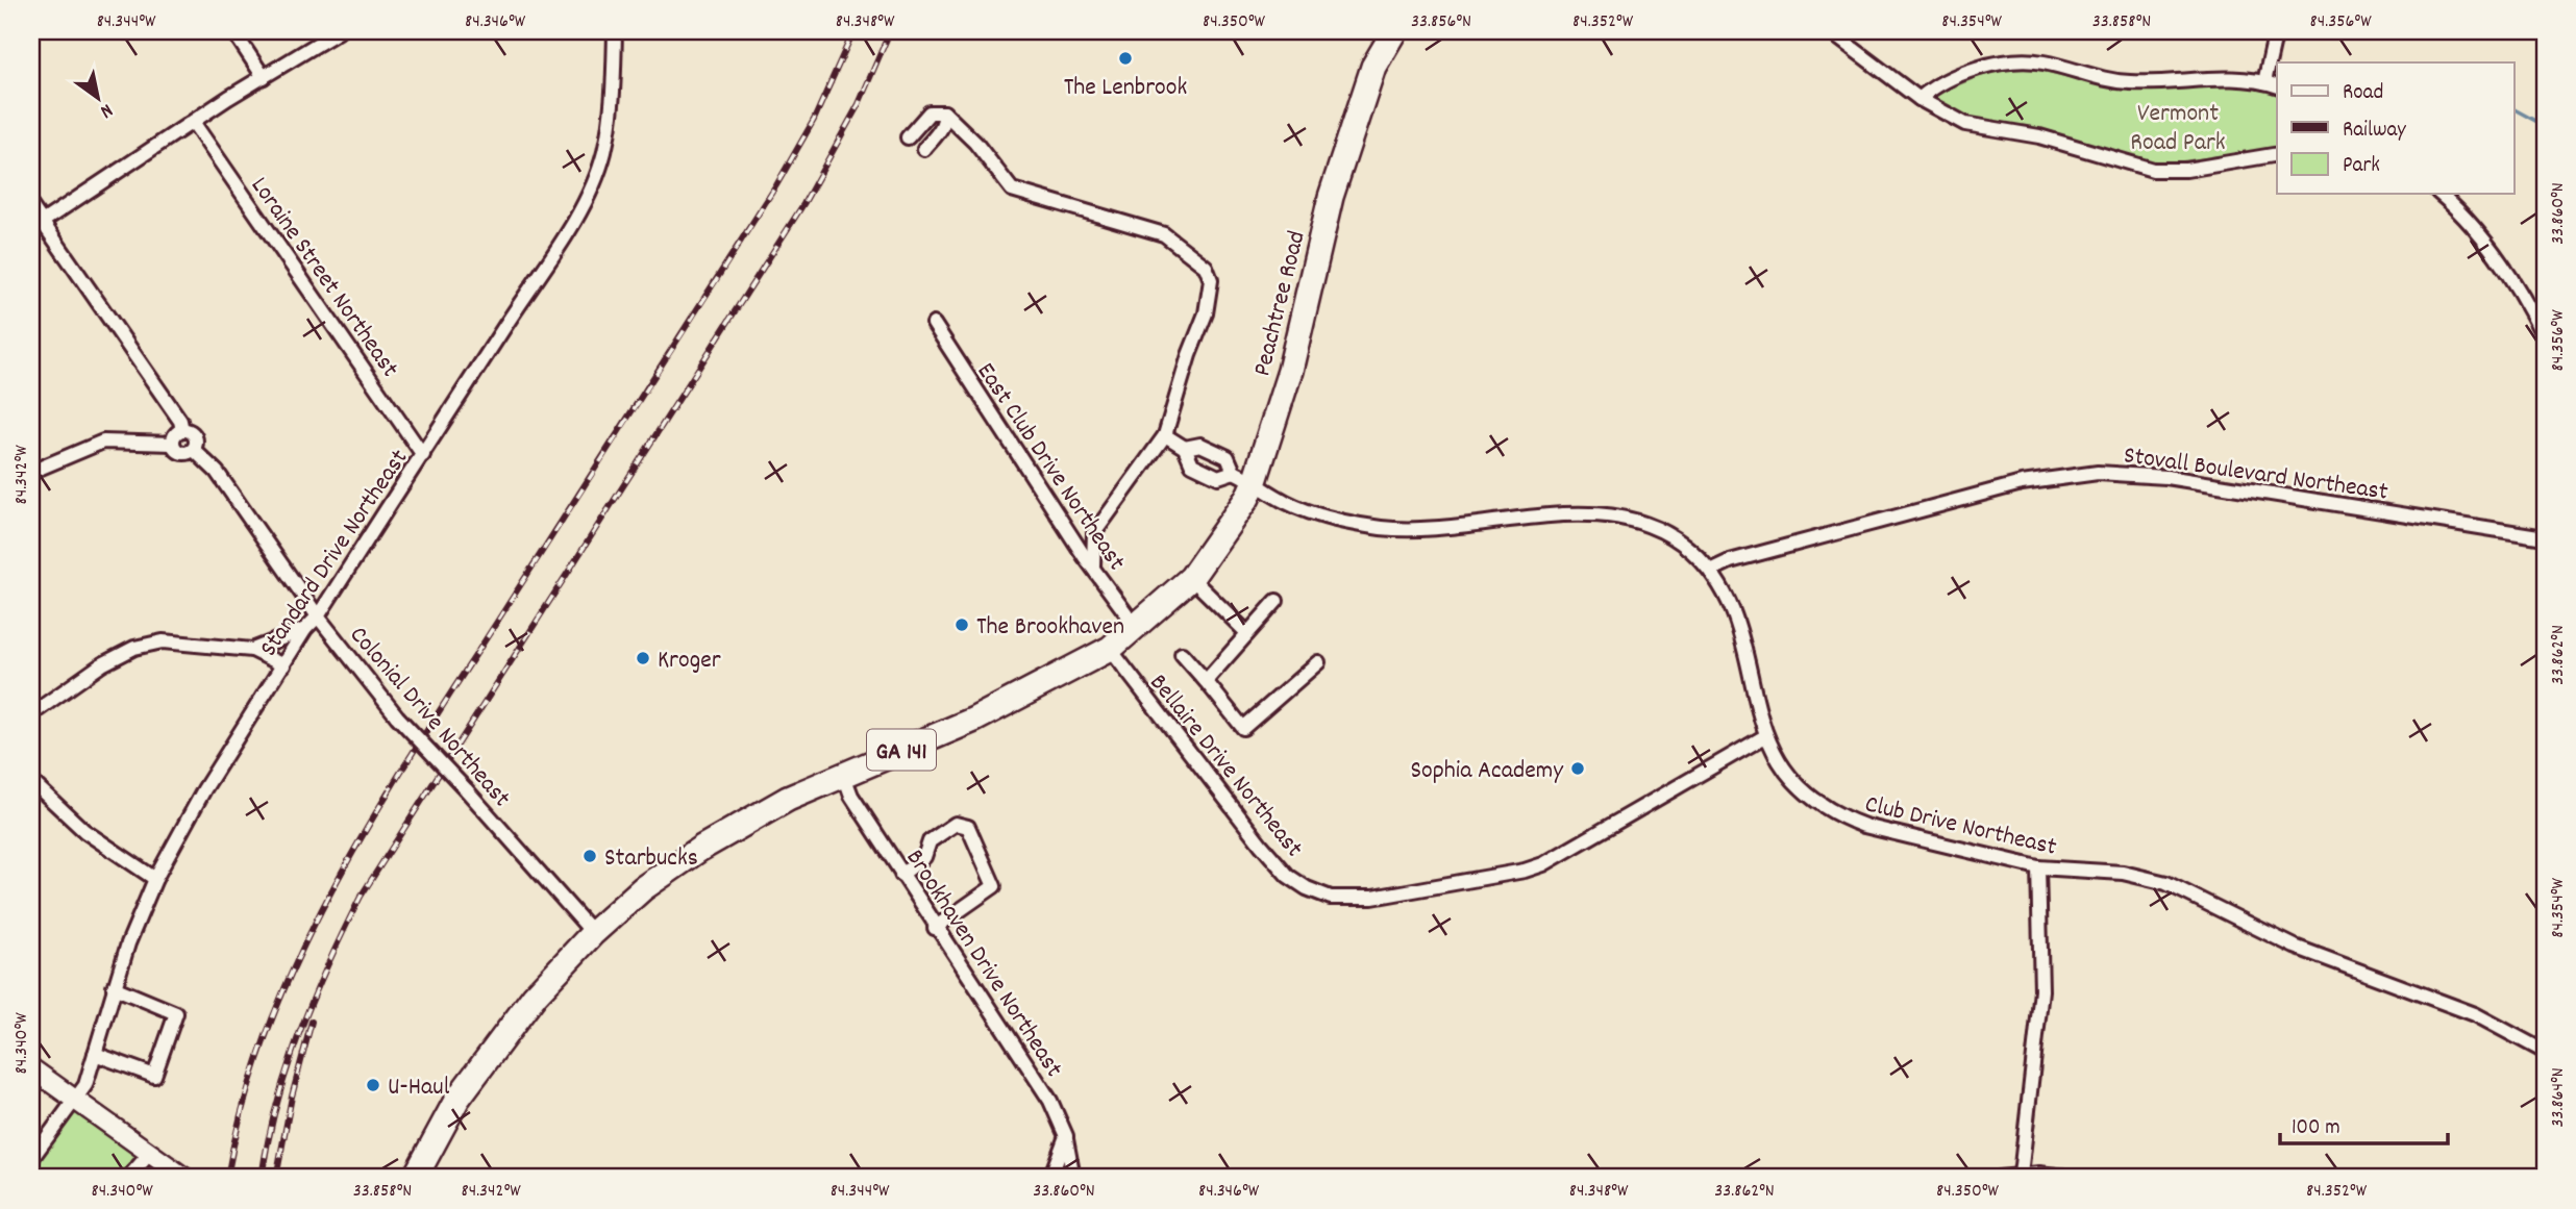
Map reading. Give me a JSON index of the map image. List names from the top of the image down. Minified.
{"streets":{"highway":["Peachtree Road","GA 141"],"street":["Loraine Street Northeast","East Club Drive Northeast","Stovall Boulevard Northeast","Standard Drive Northeast","Colonial Drive Northeast","Bellaire Drive Northeast","Club Drive Northeast","Brookhaven Drive Northeast"]},"crossings":[["Loraine Street Northeast","Standard Drive Northeast"],["Peachtree Road","GA 141"],["Peachtree Road","Club Drive Northeast"],["East Club Drive Northeast","GA 141"],["Stovall Boulevard Northeast","Club Drive Northeast"],["Standard Drive Northeast","Colonial Drive Northeast"],["Colonial Drive Northeast","GA 141"],["GA 141","Bellaire Drive Northeast"],["GA 141","Brookhaven Drive Northeast"],["Bellaire Drive Northeast","Club Drive Northeast"]],"parks":["Vermont Road Park"],"places":["The Lenbrook","The Brookhaven","Kroger","Sophia Academy","Starbucks","U-Haul"],"legend":["Road","Railway","Park"],"scale_bar":"100 m","north":"bottom right","coordinates":["84.344°W","84.346°W","84.348°W","84.350°W","33.856°N","84.352°W","84.354°W","33.858°N","84.356°W","33.860°N","84.342°W","33.862°N","84.340°W","33.864°N"]}
